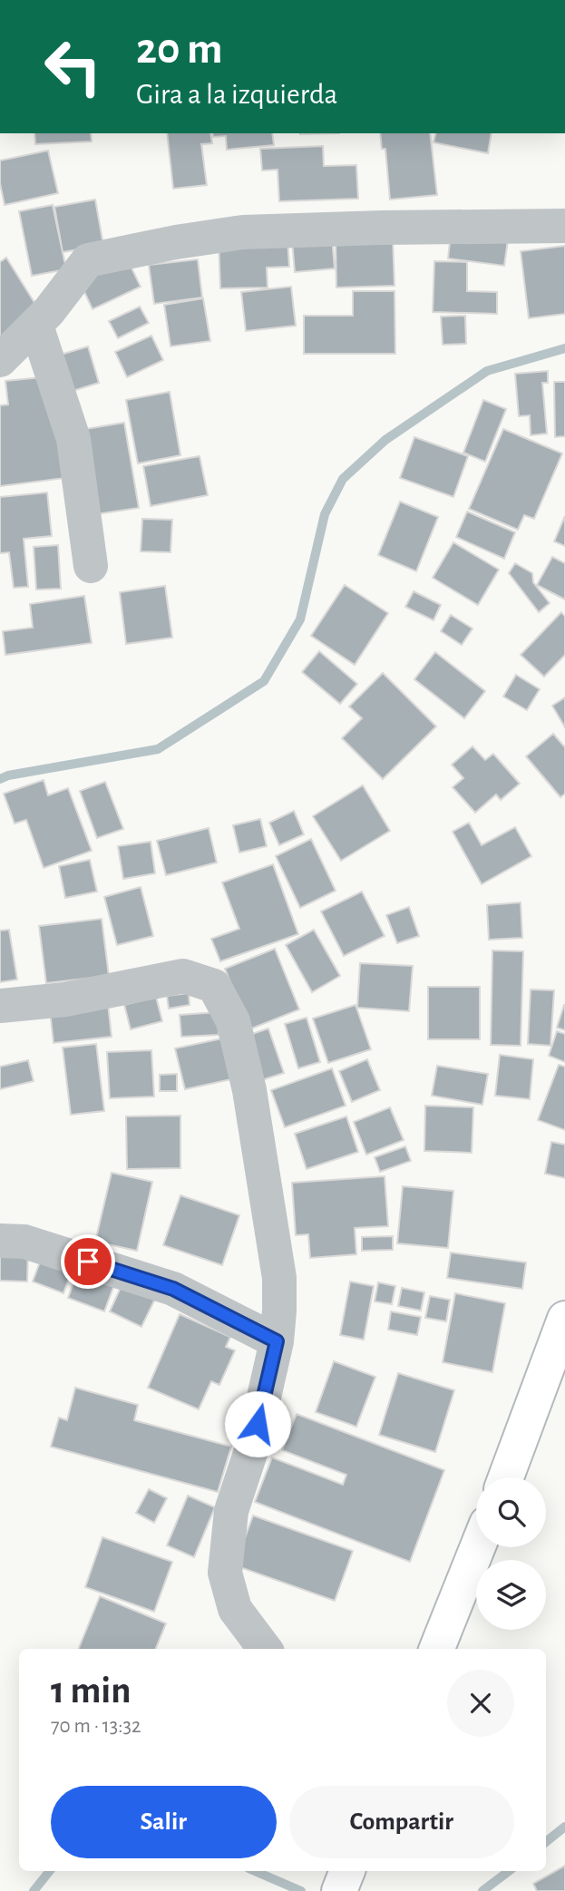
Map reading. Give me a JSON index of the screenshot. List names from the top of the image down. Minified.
{"page":{"turn":["20 m","Gira a la izquierda"],"heading":["1 min","70 m · 13:32"],"buttons":["Salir","Compartir"]}}
